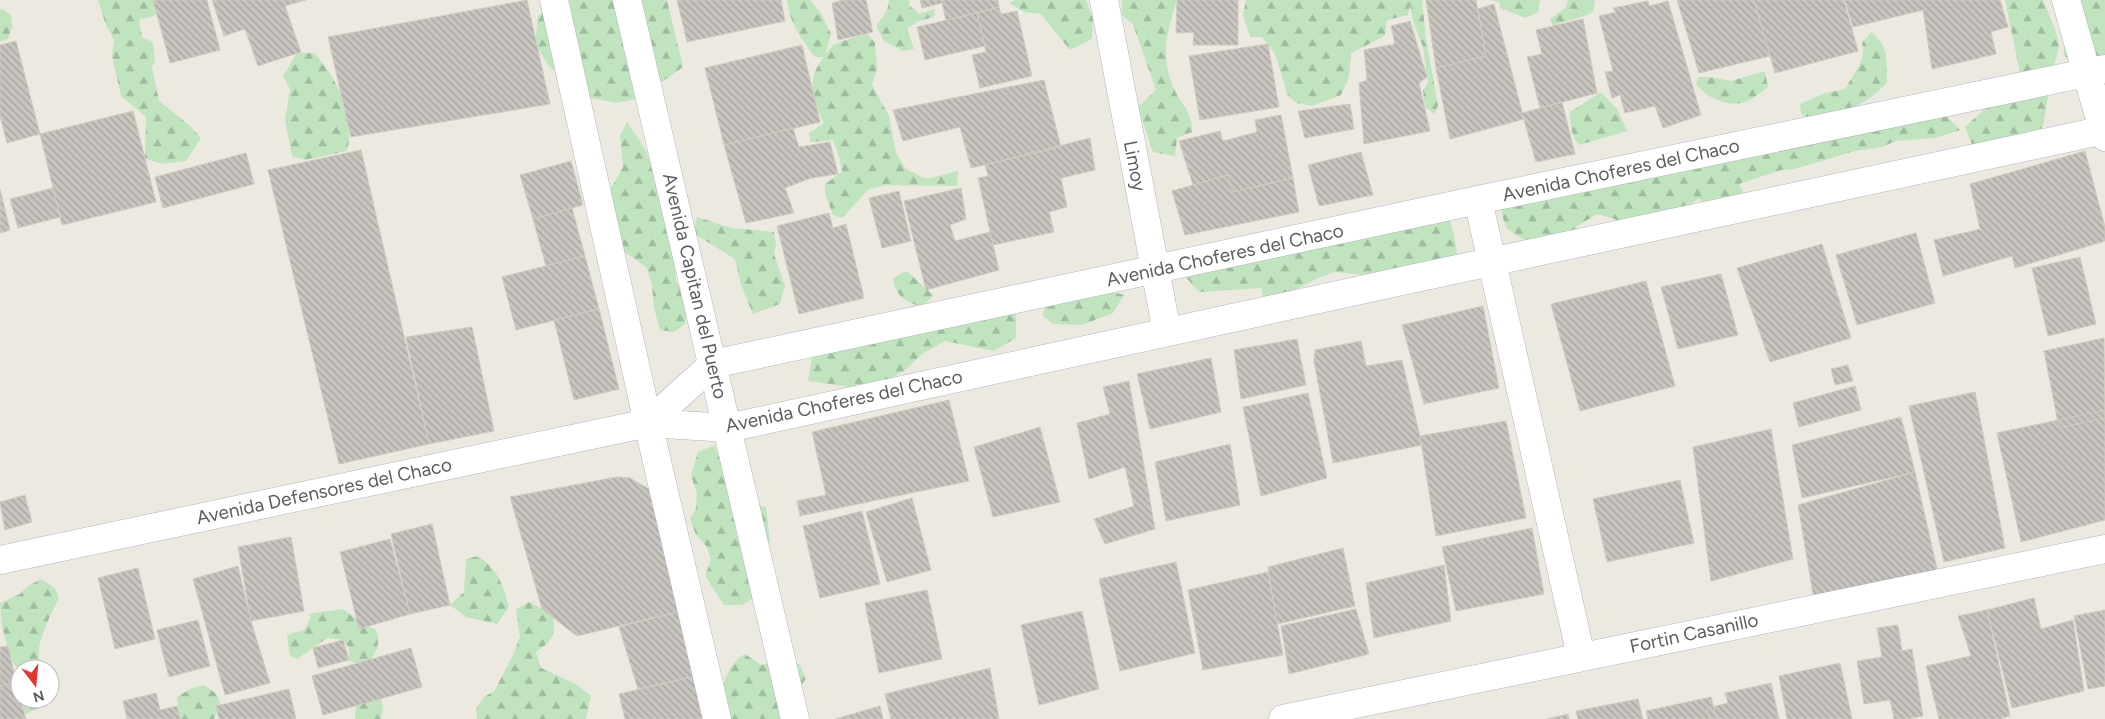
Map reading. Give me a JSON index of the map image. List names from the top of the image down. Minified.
{"streets":{"street":["Limoy","Avenida Choferes del Chaco","Avenida Capitan del Puerto","Avenida Defensores del Chaco","Fortin Casanillo"]},"crossings":[["Limoy","Avenida Choferes del Chaco"],["Avenida Choferes del Chaco","Avenida Capitan del Puerto"],["Avenida Choferes del Chaco","Avenida Defensores del Chaco"]],"north":"bottom"}
